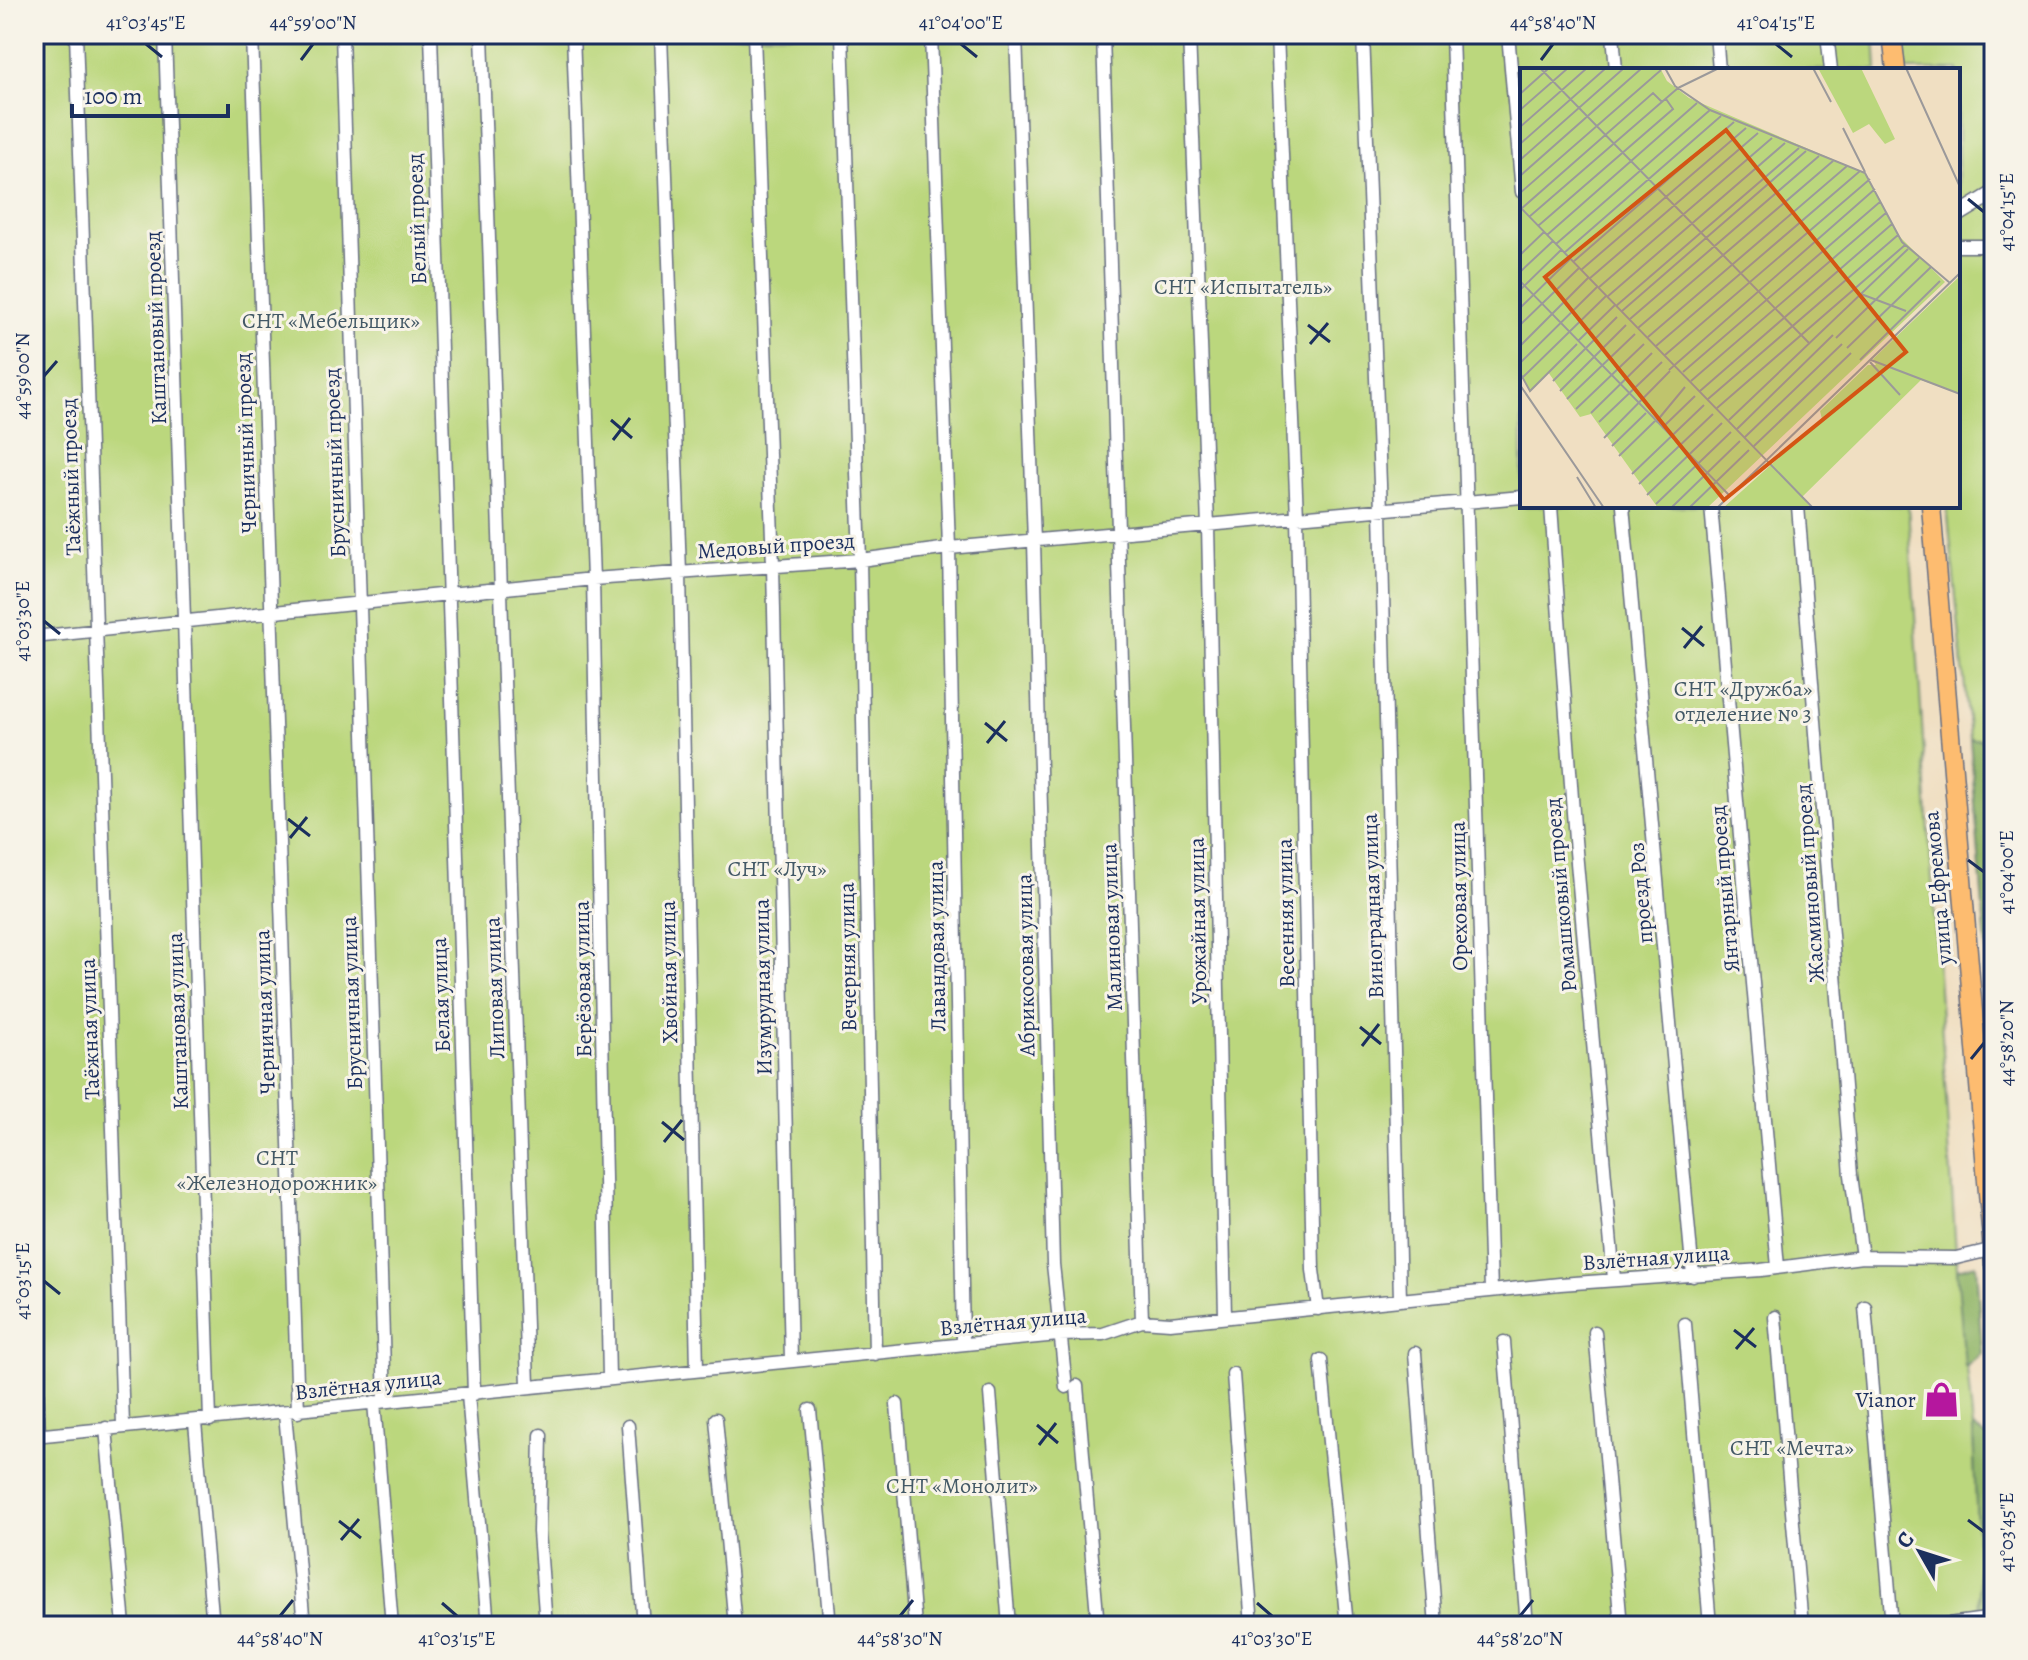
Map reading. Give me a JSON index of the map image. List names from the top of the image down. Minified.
{"streets":{"main road":["улица Ефремова"],"street":["Белый проезд","Каштановый проезд","Черничный проезд","Брусничный проезд","Таёжный проезд","Медовый проезд","Жасминовый проезд","Янтарный проезд","проезд Роз","Ромашковый проезд","Ореховая улица","Виноградная улица","Весенняя улица","Урожайная улица","Малиновая улица","Лавандовая улица","Вечерняя улица","Абрикосовая улица","Хвойная улица","Берёзовая улица","Изумрудная улица","Липовая улица","Белая улица","Брусничная улица","Черничная улица","Каштановая улица","Таёжная улица","Взлётная улица"]},"crossings":[["Белый проезд","Медовый проезд"],["Белый проезд","Белая улица"],["Каштановый проезд","Медовый проезд"],["Каштановый проезд","Каштановая улица"],["Черничный проезд","Медовый проезд"],["Черничный проезд","Черничная улица"],["Брусничный проезд","Медовый проезд"],["Брусничный проезд","Брусничная улица"],["Таёжный проезд","Медовый проезд"],["Таёжный проезд","Таёжная улица"],["Медовый проезд","Ореховая улица"],["Медовый проезд","Виноградная улица"],["Медовый проезд","Весенняя улица"],["Медовый проезд","Урожайная улица"],["Медовый проезд","Малиновая улица"],["Медовый проезд","Лавандовая улица"],["Медовый проезд","Вечерняя улица"],["Медовый проезд","Абрикосовая улица"],["Медовый проезд","Хвойная улица"],["Медовый проезд","Берёзовая улица"],["Медовый проезд","Изумрудная улица"],["Медовый проезд","Липовая улица"],["Медовый проезд","Белая улица"],["Медовый проезд","Брусничная улица"],["Медовый проезд","Черничная улица"],["Медовый проезд","Каштановая улица"],["Медовый проезд","Таёжная улица"],["Жасминовый проезд","Взлётная улица"],["улица Ефремова","Взлётная улица"],["Янтарный проезд","Взлётная улица"],["проезд Роз","Взлётная улица"],["Ромашковый проезд","Взлётная улица"],["Ореховая улица","Взлётная улица"],["Виноградная улица","Взлётная улица"],["Весенняя улица","Взлётная улица"],["Урожайная улица","Взлётная улица"],["Малиновая улица","Взлётная улица"],["Лавандовая улица","Взлётная улица"],["Вечерняя улица","Взлётная улица"],["Абрикосовая улица","Взлётная улица"],["Хвойная улица","Взлётная улица"],["Берёзовая улица","Взлётная улица"],["Изумрудная улица","Взлётная улица"],["Липовая улица","Взлётная улица"],["Белая улица","Взлётная улица"],["Брусничная улица","Взлётная улица"],["Черничная улица","Взлётная улица"],["Каштановая улица","Взлётная улица"],["Таёжная улица","Взлётная улица"]],"parks":["СНТ «Испытатель»","СНТ «Мебельщик»","СНТ «Дружба» отделение № 3","СНТ «Луч»","СНТ «Железнодорожник»","СНТ «Мечта»","СНТ «Монолит»"],"places":{"shop":["Vianor"]},"scale_bar":"100 m","north":"top left","coordinates":["41°03'45\"E","44°59'00\"N","41°04'00\"E","44°58'40\"N","41°04'15\"E","41°03'30\"E","44°58'20\"N","41°03'15\"E","44°58'30\"N"]}
